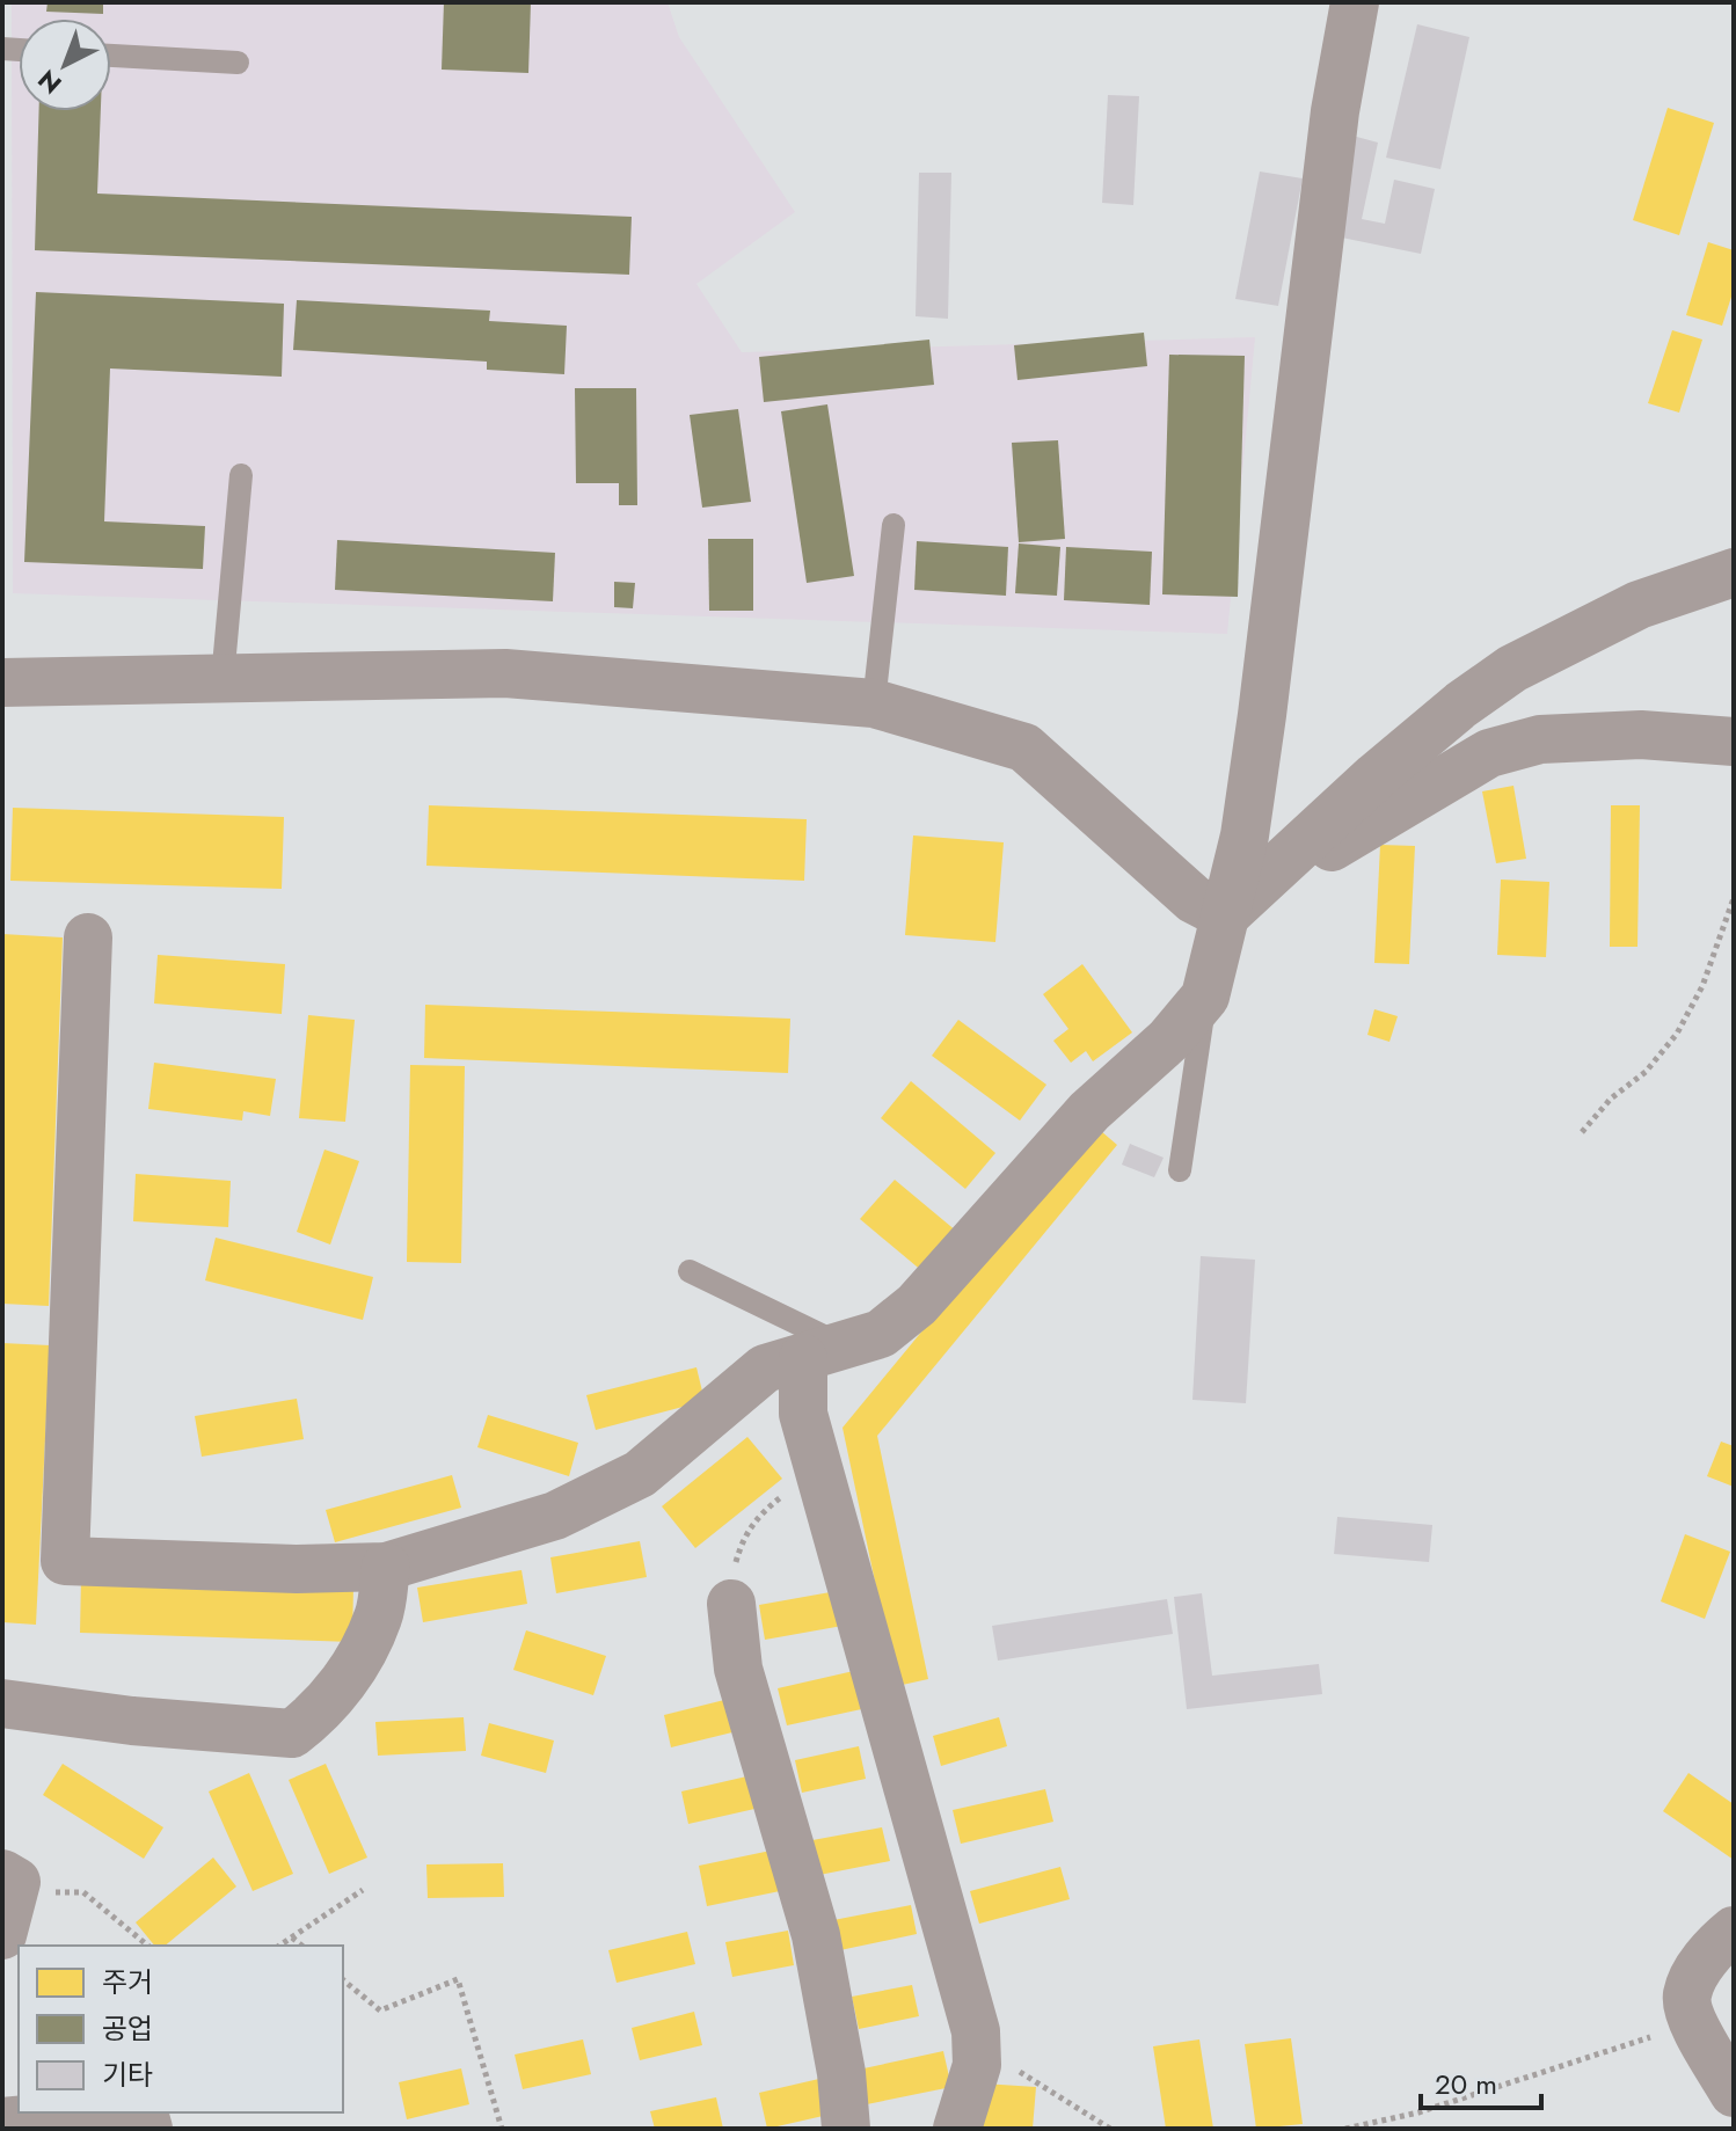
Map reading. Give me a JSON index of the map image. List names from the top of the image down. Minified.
{"legend":["주거","공업","기타"],"scale_bar":"20 m","north":"bottom left"}
